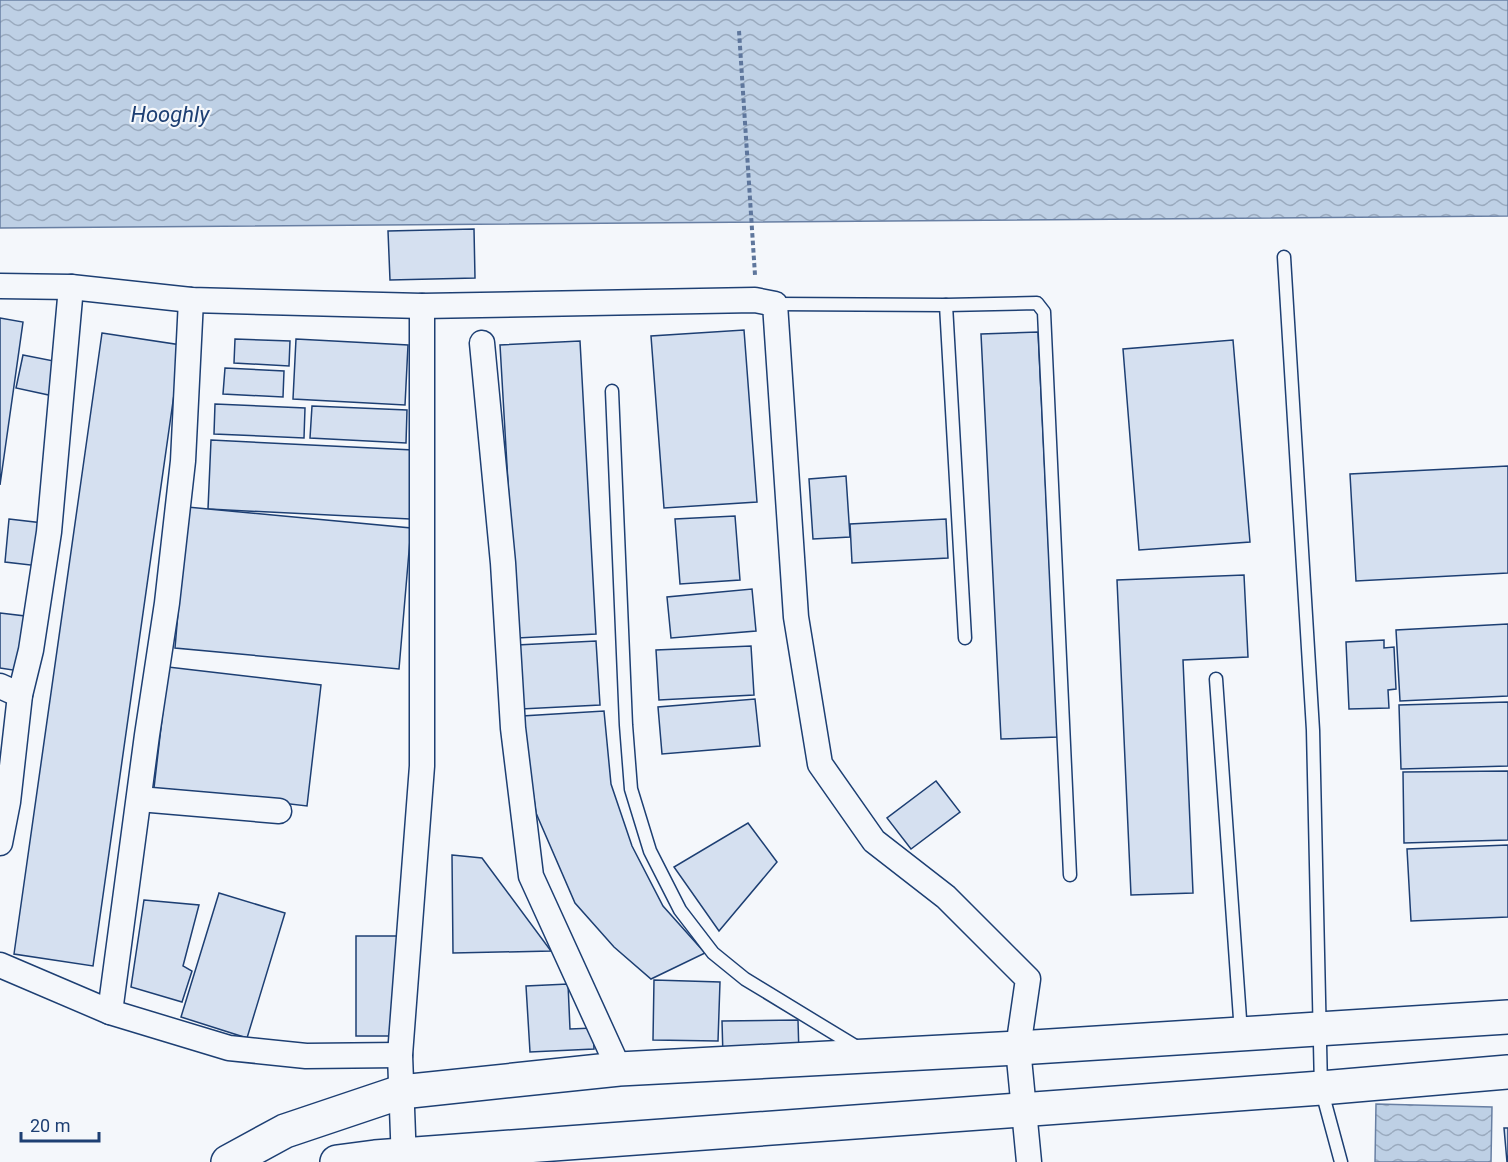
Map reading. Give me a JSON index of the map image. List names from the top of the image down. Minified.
{"water":["Hooghly"],"scale_bar":"20 m"}
